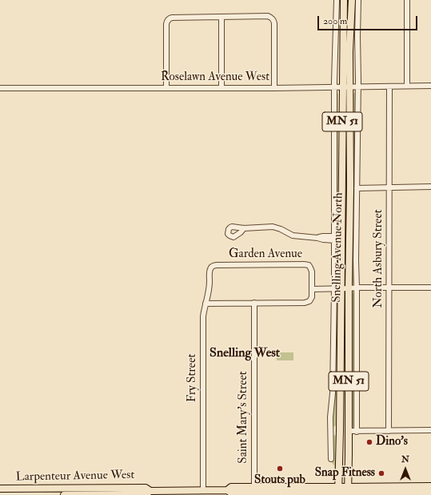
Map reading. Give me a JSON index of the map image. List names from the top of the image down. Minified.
{"streets":{"main road":["MN 51","Snelling Avenue North","Larpenteur Avenue West"],"street":["Roselawn Avenue West","Garden Avenue","North Asbury Street","Fry Street","Saint Mary's Street"]},"crossings":[["Roselawn Avenue West","Snelling Avenue North"],["Roselawn Avenue West","North Asbury Street"],["Snelling Avenue North","Larpenteur Avenue West"],["Garden Avenue","Fry Street"],["Fry Street","Larpenteur Avenue West"],["Saint Mary's Street","Larpenteur Avenue West"]],"districts":["Snelling West"],"places":["Dino's","Stouts pub","Snap Fitness"],"scale_bar":"200 m","north":"top"}
